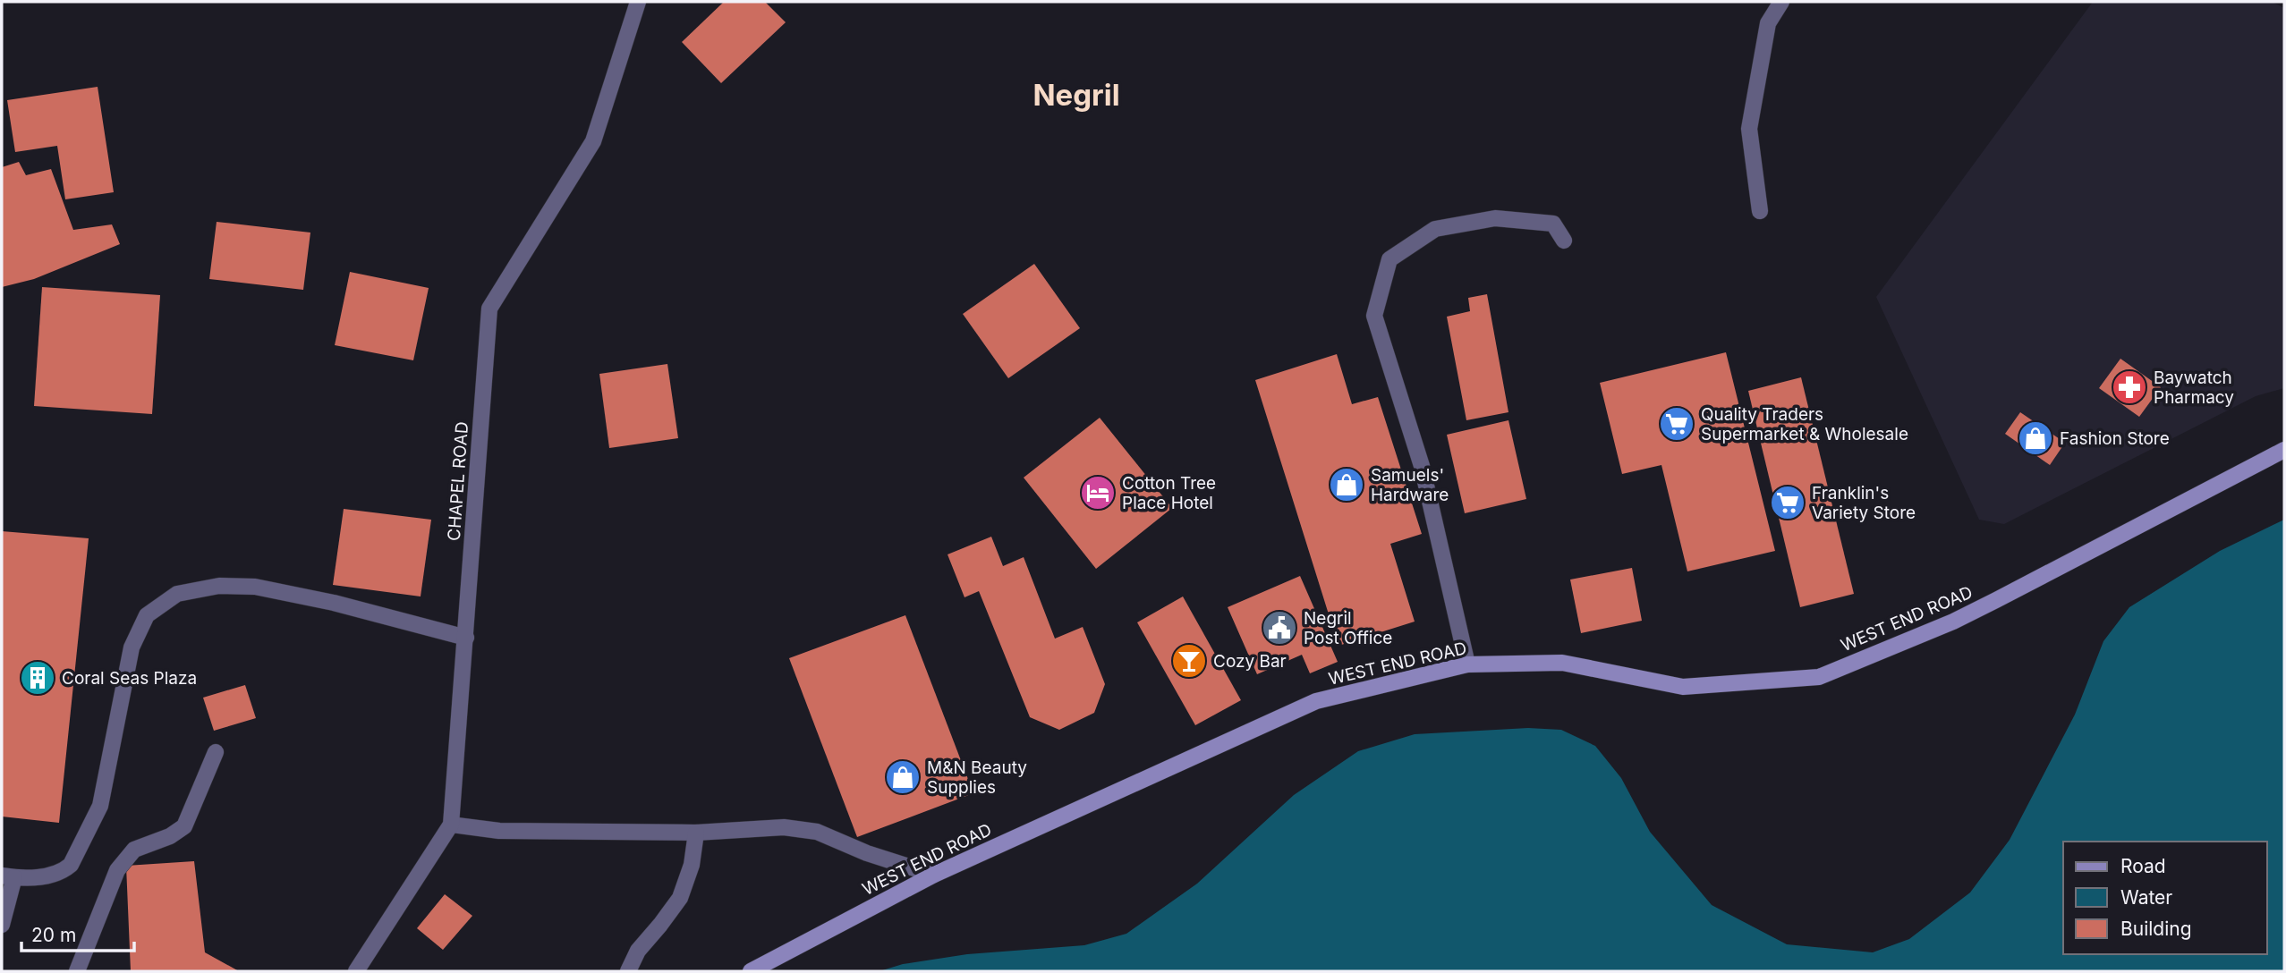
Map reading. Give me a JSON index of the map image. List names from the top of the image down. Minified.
{"streets":{"main road":["WEST END ROAD"],"street":["CHAPEL ROAD"]},"districts":["Negril"],"places":{"pharmacy":["Baywatch Pharmacy"],"supermarket":["Quality Traders Supermarket & Wholesale","Franklin's Variety Store"],"shop":["Fashion Store","Samuels' Hardware","M&N Beauty Supplies"],"hotel":["Cotton Tree Place Hotel"],"public building":["Negril Post Office"],"bar":["Cozy Bar"],"building":["Coral Seas Plaza"]},"legend":["Road","Water","Building"],"scale_bar":"20 m"}
